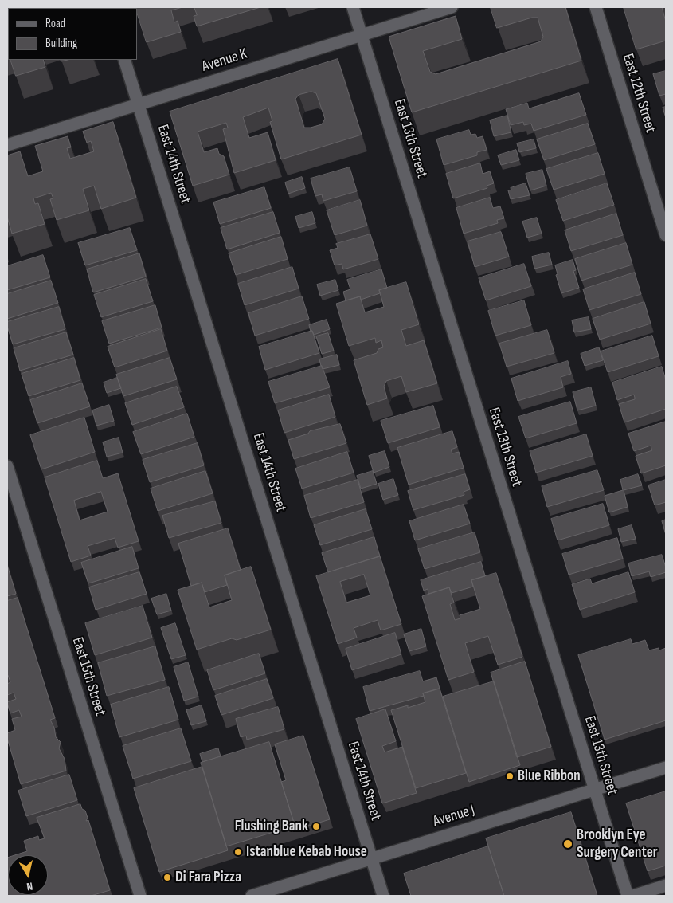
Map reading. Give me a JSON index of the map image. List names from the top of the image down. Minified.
{"streets":{"street":["Avenue K","East 12th Street","East 13th Street","East 14th Street","East 15th Street","Avenue J"]},"crossings":[["Avenue K","East 13th Street"],["Avenue K","East 14th Street"],["East 13th Street","Avenue J"],["East 14th Street","Avenue J"]],"places":["Blue Ribbon","Flushing Bank","Brooklyn Eye Surgery Center","Istanblue Kebab House","Di Fara Pizza"],"legend":["Road","Building"],"north":"bottom"}
